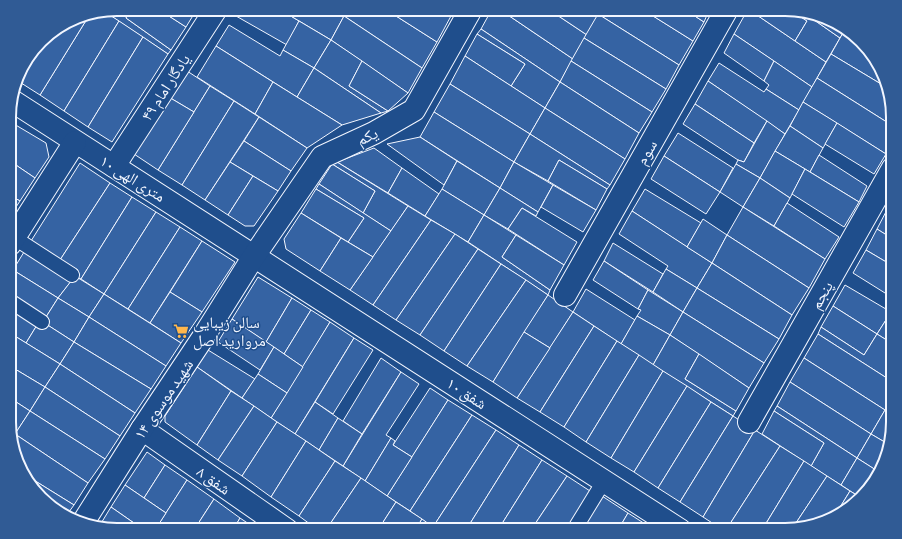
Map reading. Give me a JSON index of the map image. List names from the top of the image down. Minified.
{"streets":{"street":["یادگار امام ۴۹","یکم","سوم","۱۰ متری الهی","پنجم","شفق ۱۰","شهید موسوی ۱۴","شفق ۸"]},"crossings":[["یادگار امام ۴۹","۱۰ متری الهی"],["یکم","۱۰ متری الهی"],["یکم","شفق ۱۰"],["یکم","شهید موسوی ۱۴"],["۱۰ متری الهی","شفق ۱۰"],["۱۰ متری الهی","شهید موسوی ۱۴"],["شفق ۱۰","شهید موسوی ۱۴"],["شهید موسوی ۱۴","شفق ۸"]],"places":{"supermarket":["سالن زیبایی مروارید اصل"]}}
